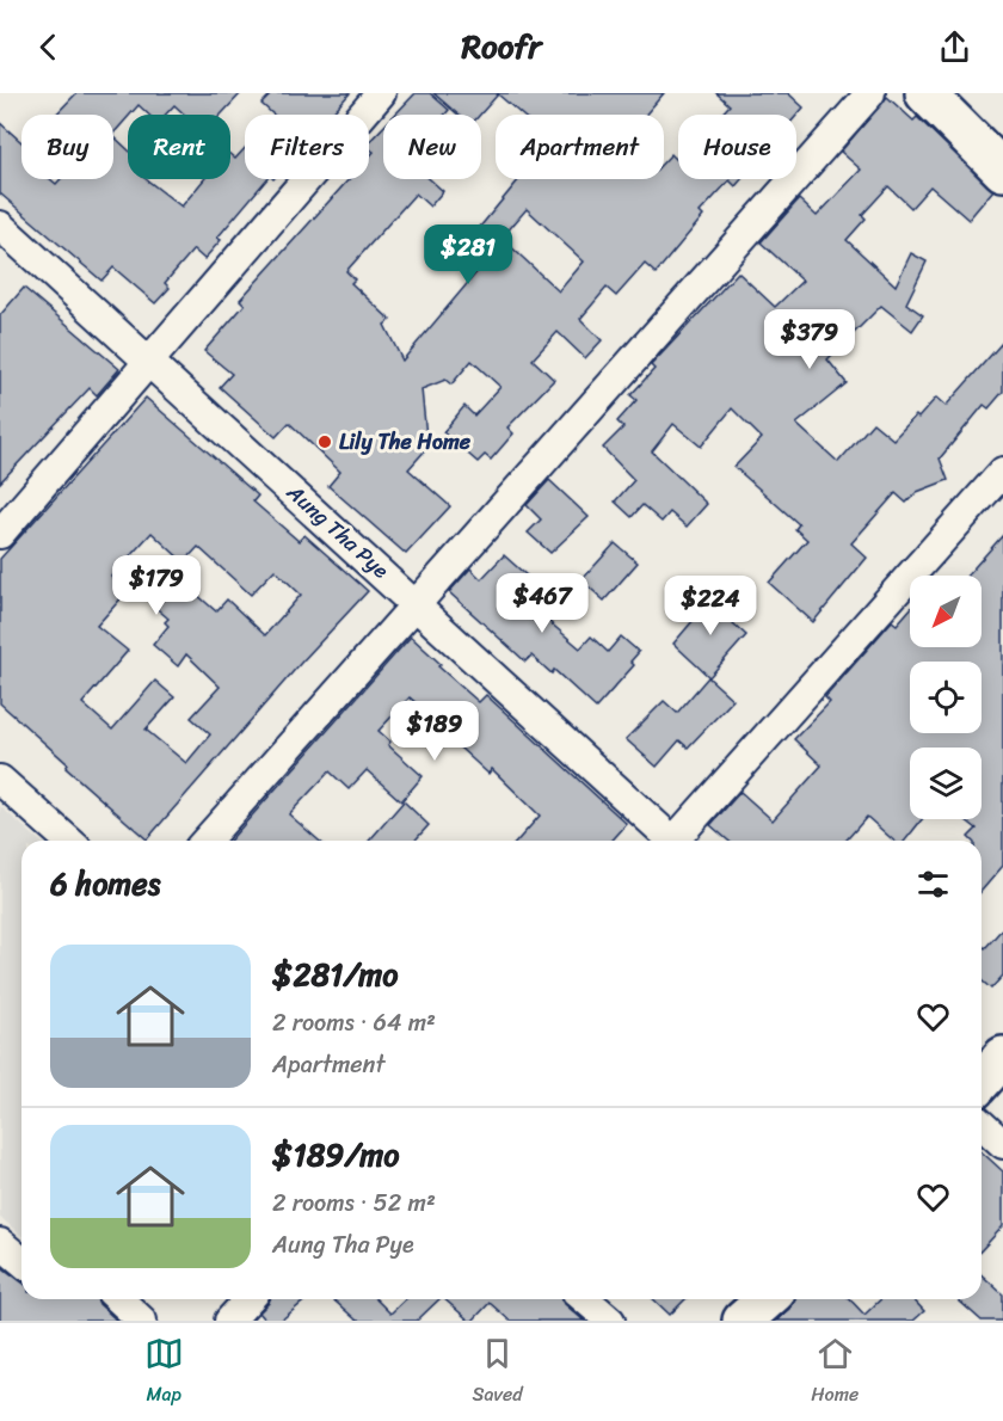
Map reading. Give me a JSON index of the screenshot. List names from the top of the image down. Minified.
{"streets":{"street":["Aung Tha Pye"]},"places":["Lily The Home"],"north":"bottom left","page":{"header":"Roofr","chip":["Buy","Rent","Filters","New","Apartment","House"],"price":["$281","$379","$179","$467","$224","$189"],"heading":"6 homes","list":[{"name":"$281/mo","note":"2 rooms · 64 m² · Apartment"},{"name":"$189/mo","note":"2 rooms · 52 m² · Aung Tha Pye"}],"tabs":["Map","Saved","Home"]}}
